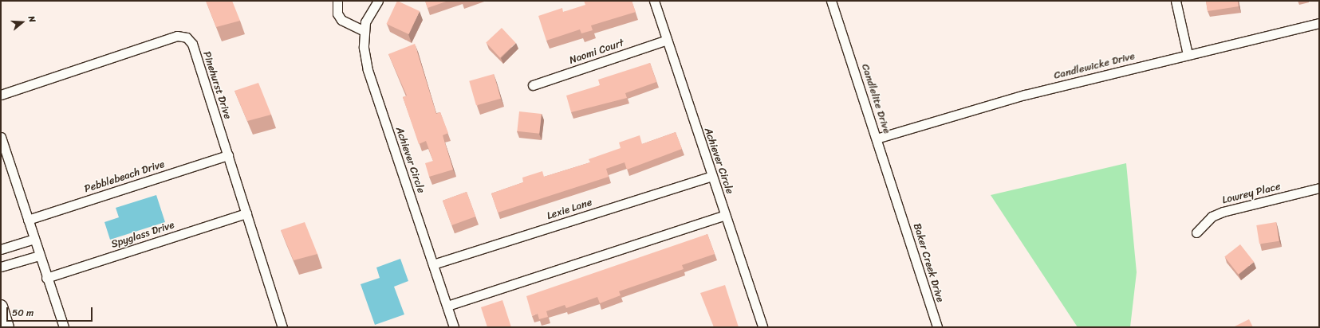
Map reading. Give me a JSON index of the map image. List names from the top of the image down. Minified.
{"streets":{"street":["Naomi Court","Candlewicke Drive","Pinehurst Drive","Candlelite Drive","Achiever Circle","Pebblebeach Drive","Lowrey Place","Lexie Lane","Spyglass Drive","Baker Creek Drive"]},"crossings":[["Naomi Court","Achiever Circle"],["Candlewicke Drive","Candlelite Drive"],["Pinehurst Drive","Pebblebeach Drive"],["Pinehurst Drive","Spyglass Drive"],["Candlelite Drive","Baker Creek Drive"],["Achiever Circle","Lexie Lane"]],"scale_bar":"50 m","north":"right"}
